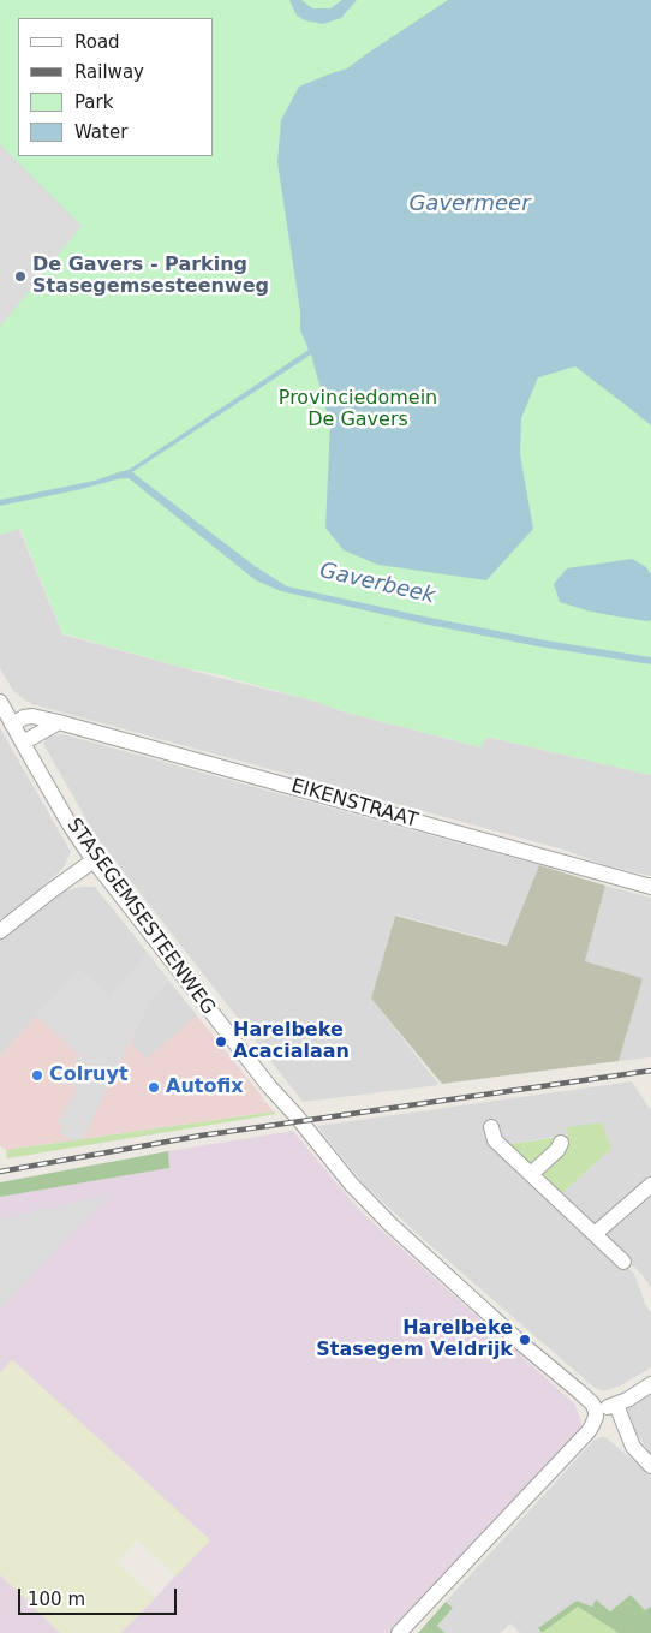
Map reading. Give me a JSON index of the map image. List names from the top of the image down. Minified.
{"streets":{"street":["EIKENSTRAAT","STASEGEMSESTEENWEG"]},"crossings":[["EIKENSTRAAT","STASEGEMSESTEENWEG"]],"water":["Gavermeer","Gaverbeek"],"parks":["Provinciedomein De Gavers"],"places":["De Gavers - Parking Stasegemsesteenweg","Harelbeke Acacialaan","Colruyt","Autofix","Harelbeke Stasegem Veldrijk"],"legend":["Road","Railway","Park","Water"],"scale_bar":"100 m"}
